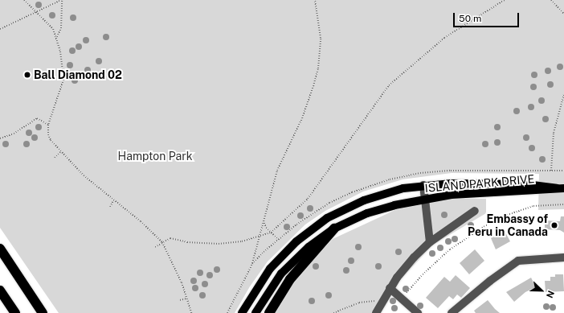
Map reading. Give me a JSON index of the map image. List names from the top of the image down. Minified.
{"streets":{"main road":["ISLAND PARK DRIVE"]},"parks":["Hampton Park"],"places":["Ball Diamond 02","Embassy of Peru in Canada"],"scale_bar":"50 m","north":"bottom right"}
